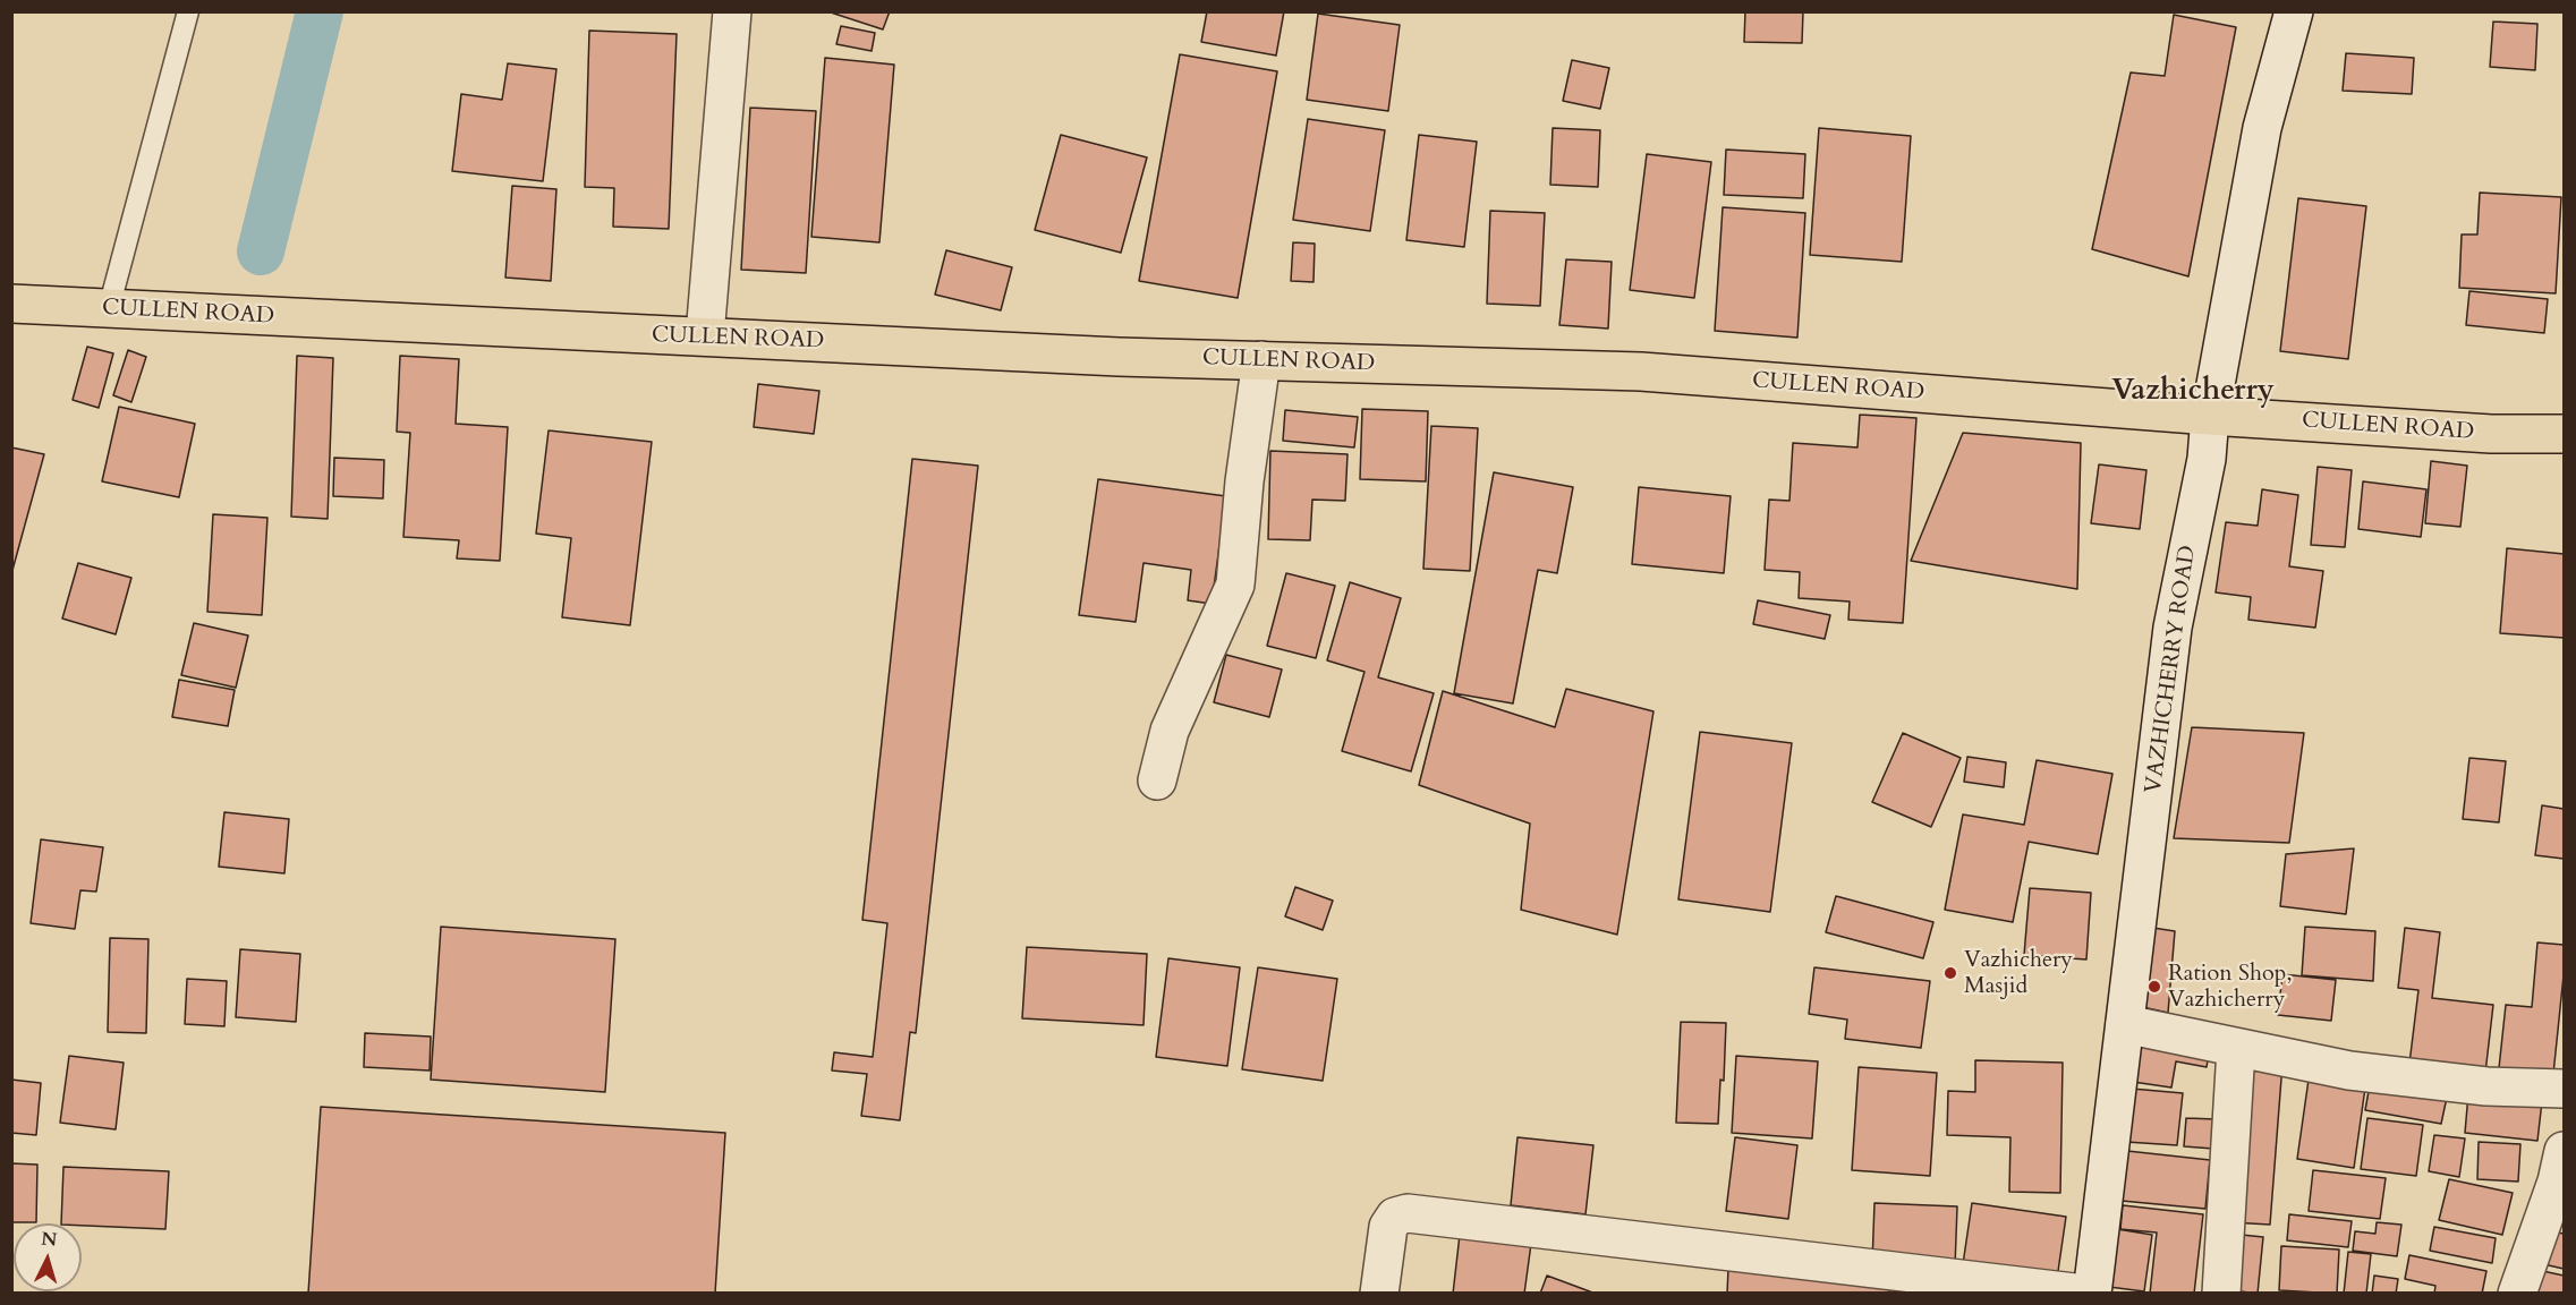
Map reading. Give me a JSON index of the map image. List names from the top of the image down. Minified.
{"streets":{"main road":["CULLEN ROAD"],"street":["VAZHICHERRY ROAD"]},"crossings":[["CULLEN ROAD","VAZHICHERRY ROAD"]],"districts":["Vazhicherry"],"places":["Vazhichery Masjid","Ration Shop, Vazhicherry"],"north":"top"}
